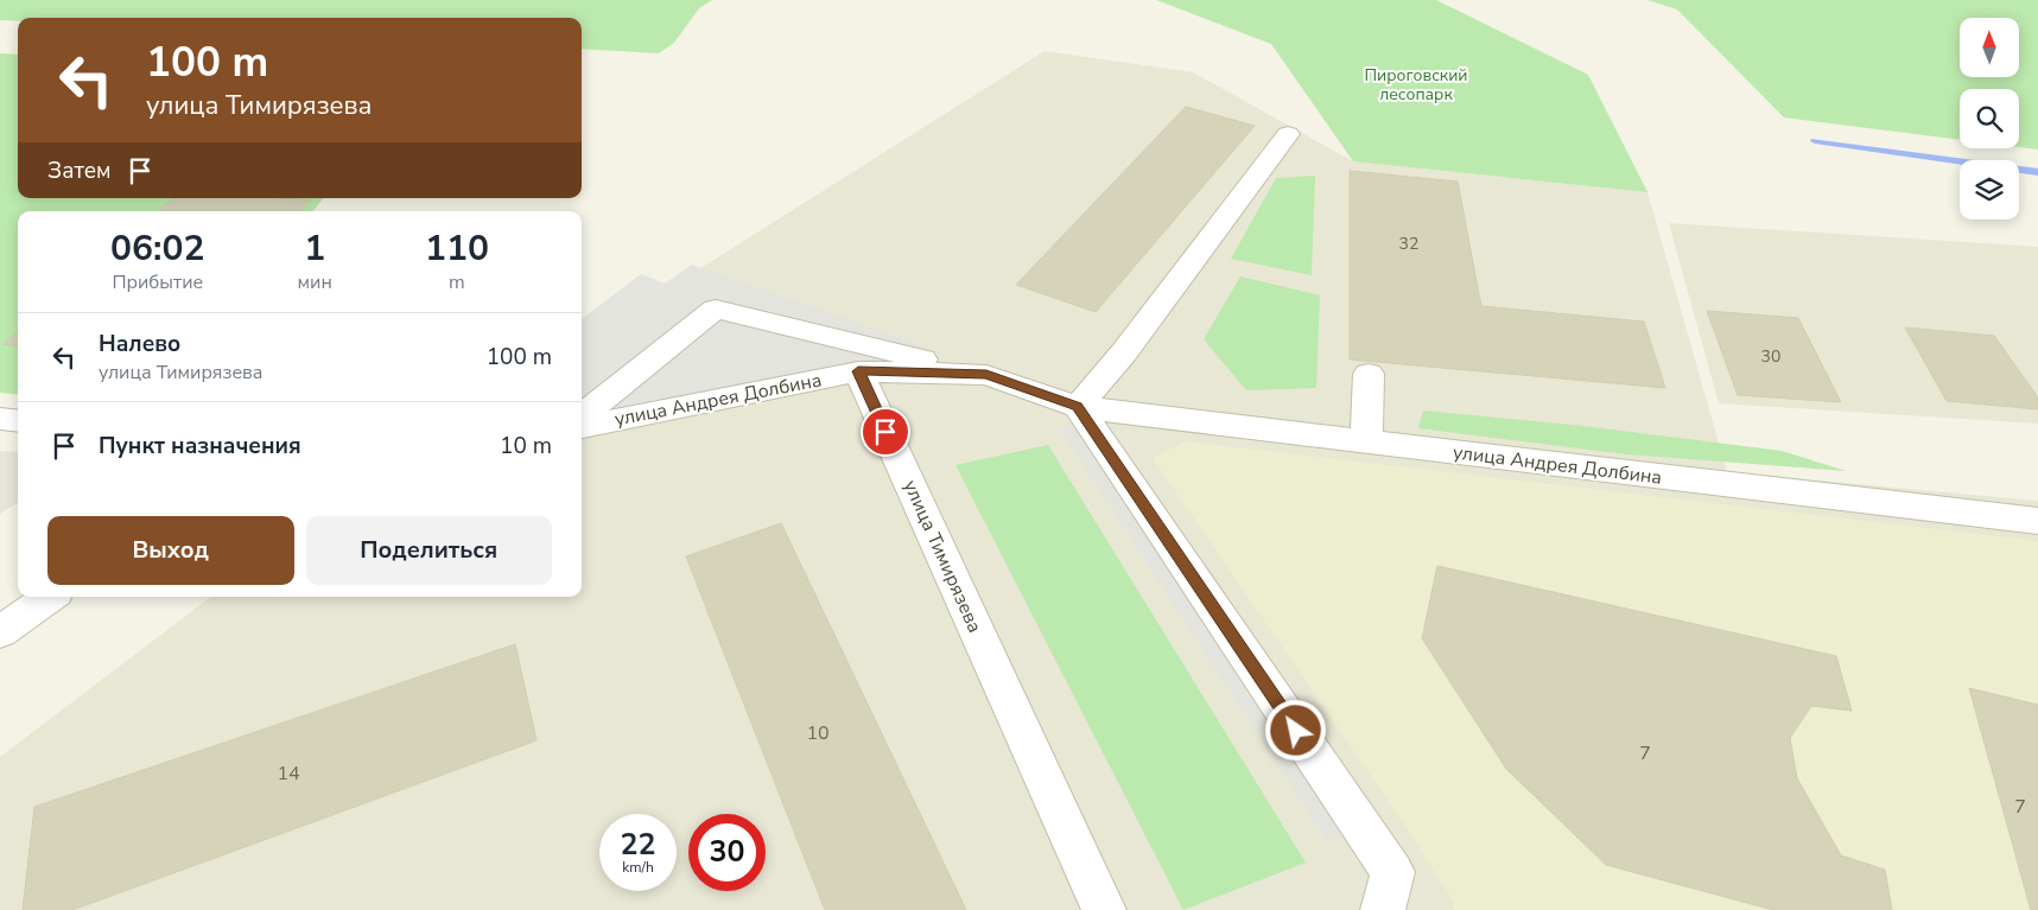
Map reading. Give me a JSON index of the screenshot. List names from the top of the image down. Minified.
{"streets":{"street":["улица Андрея Долбина","улица Тимирязева"]},"crossings":[["улица Андрея Долбина","улица Тимирязева"]],"parks":["Пироговский лесопарк"],"house_numbers":["32","30","10","7","14","7"],"north":"top","page":{"turn":["100 m","улица Тимирязева"],"then":"Затем","eta":["06:02","Прибытие","1","мин","110","m"],"list":[{"name":"Налево","note":"улица Тимирязева","value":"100 m"},{"name":"Пункт назначения","value":"10 m"}],"buttons":["Выход","Поделиться"],"speed":"22 km/h","limit":"30"}}
